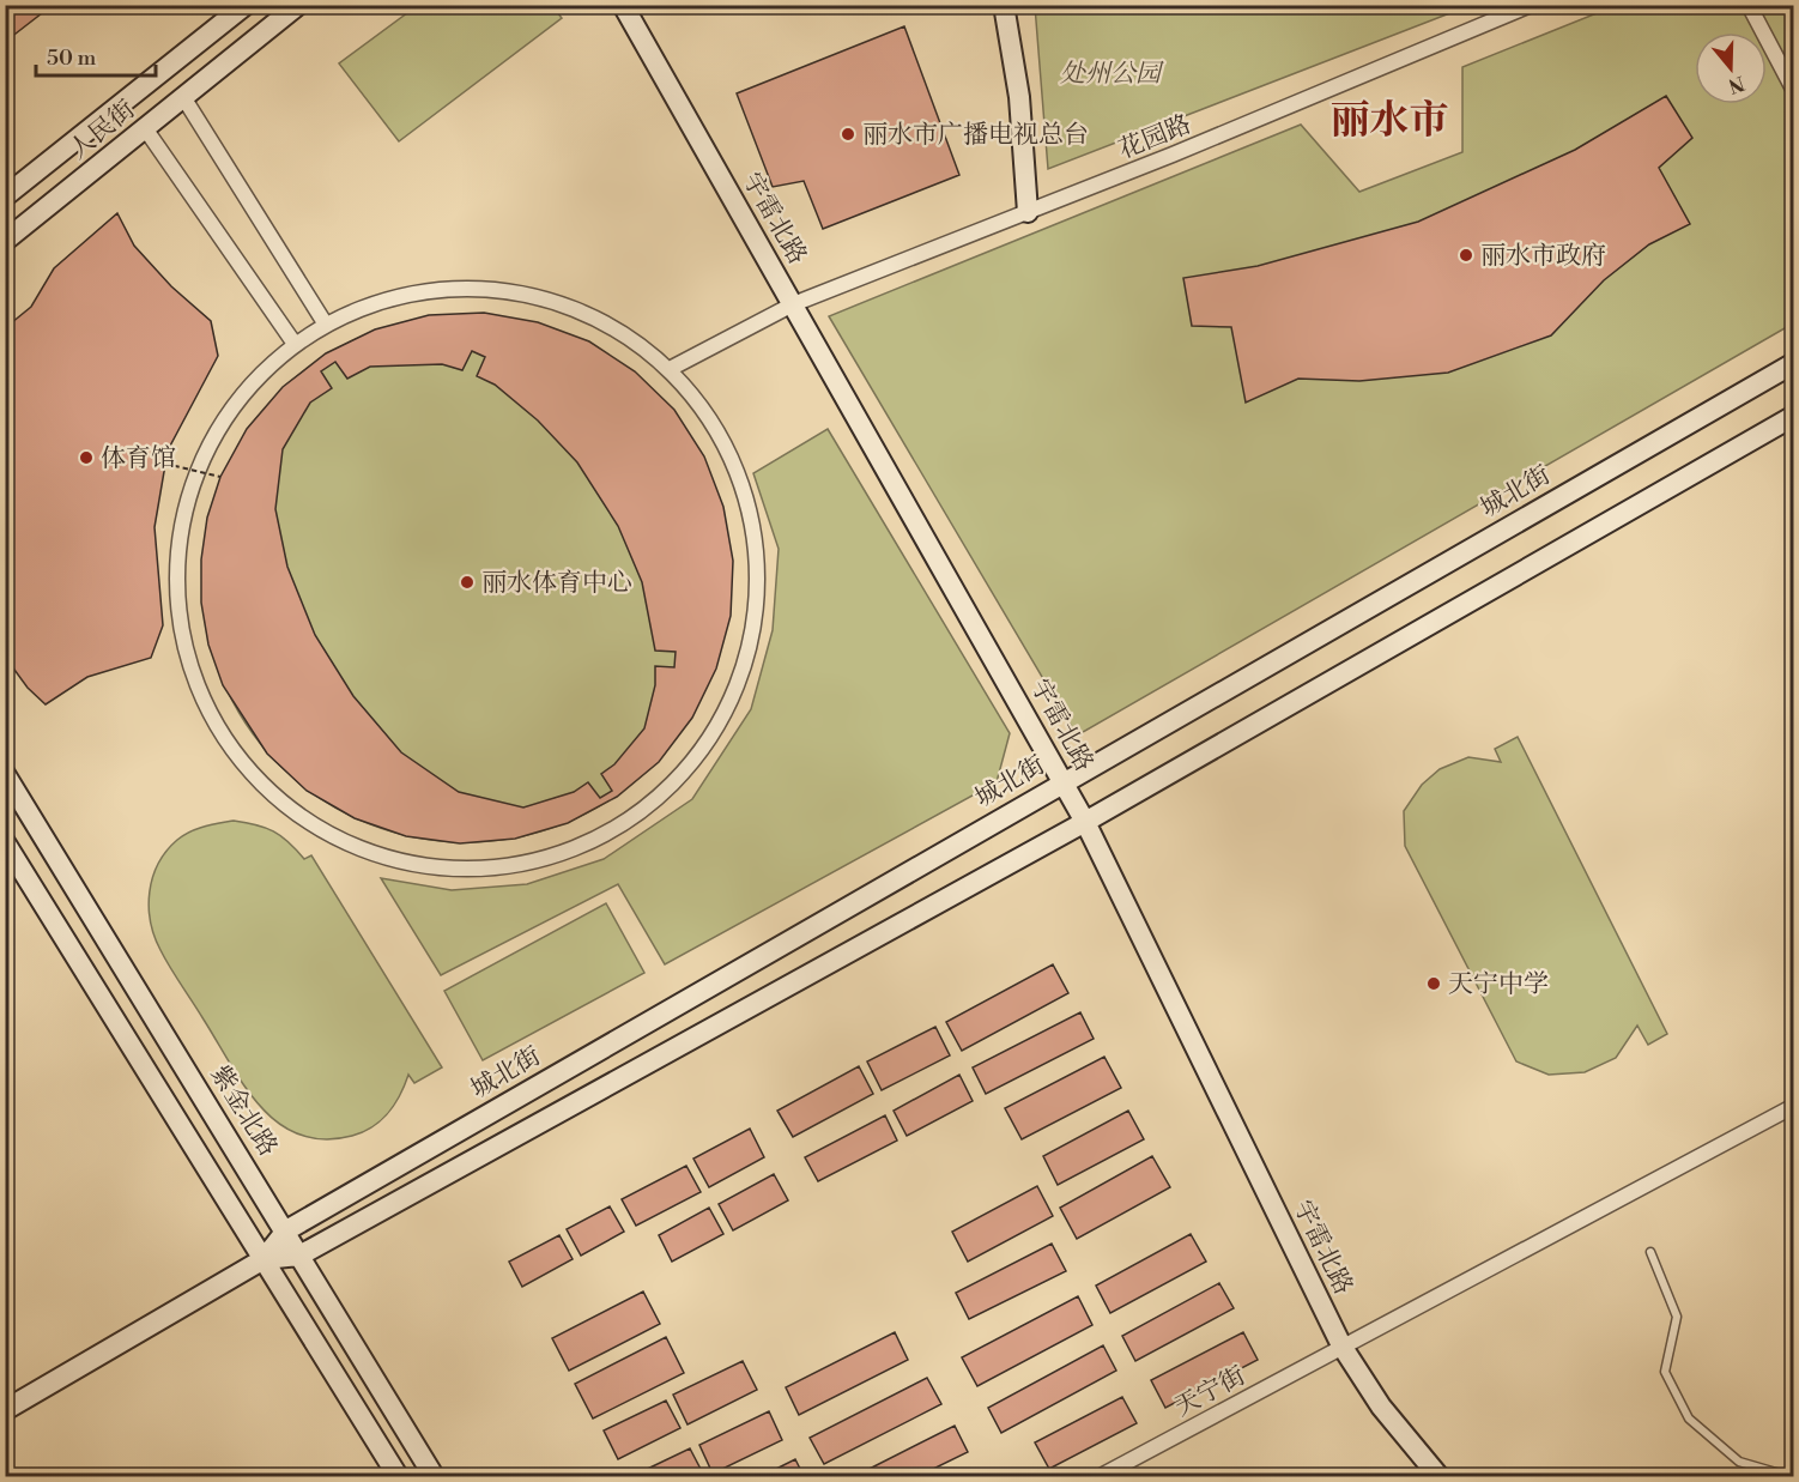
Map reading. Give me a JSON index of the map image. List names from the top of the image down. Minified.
{"streets":{"main road":["人民街","宇雷北路","城北街","紫金北路"],"street":["花园路","天宁街"]},"crossings":[["花园路","宇雷北路"],["宇雷北路","城北街"],["宇雷北路","天宁街"],["城北街","紫金北路"]],"districts":["丽水市"],"parks":["处州公园"],"places":["丽水市广播电视总台","丽水市政府","体育馆","丽水体育中心","天宁中学"],"scale_bar":"50 m","north":"bottom"}
